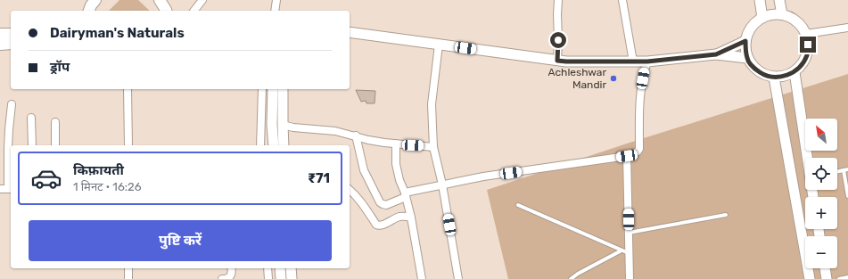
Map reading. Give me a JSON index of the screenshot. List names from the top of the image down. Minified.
{"places":["Achleshwar Mandir"],"north":"top left","page":{"banner":["Dairyman's Naturals","ड्रॉप"],"map_buttons":["+","−"],"list":[{"name":"किफ़ायती","note":"1 मिनट · 16:26","value":"₹71"}],"buttons":"पुष्टि करें"}}
